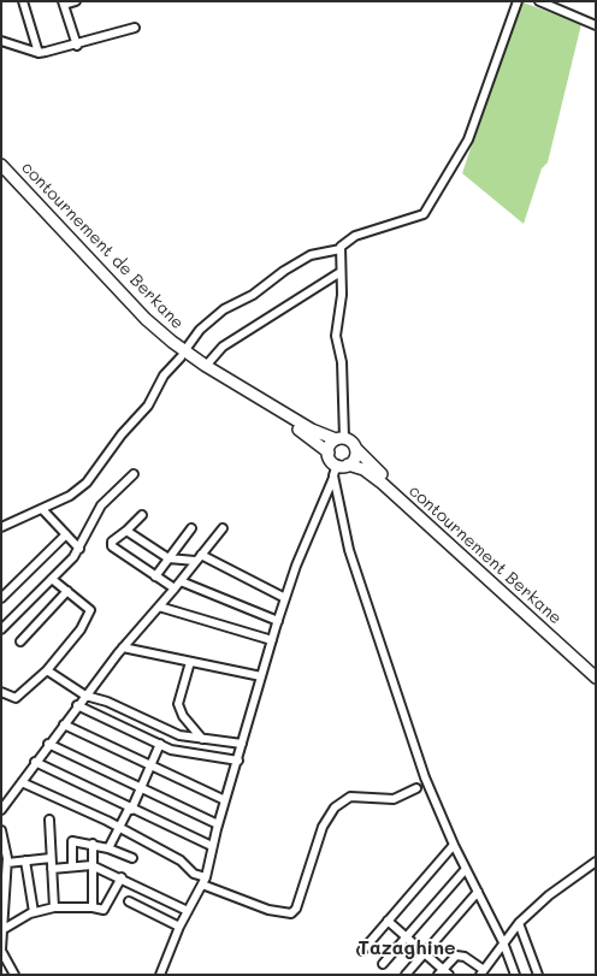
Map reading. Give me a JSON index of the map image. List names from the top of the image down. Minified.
{"streets":{"highway":["contournement de Berkane","contournement Berkane"]},"crossings":[["contournement de Berkane","contournement Berkane"]],"districts":["Tazaghine"]}
